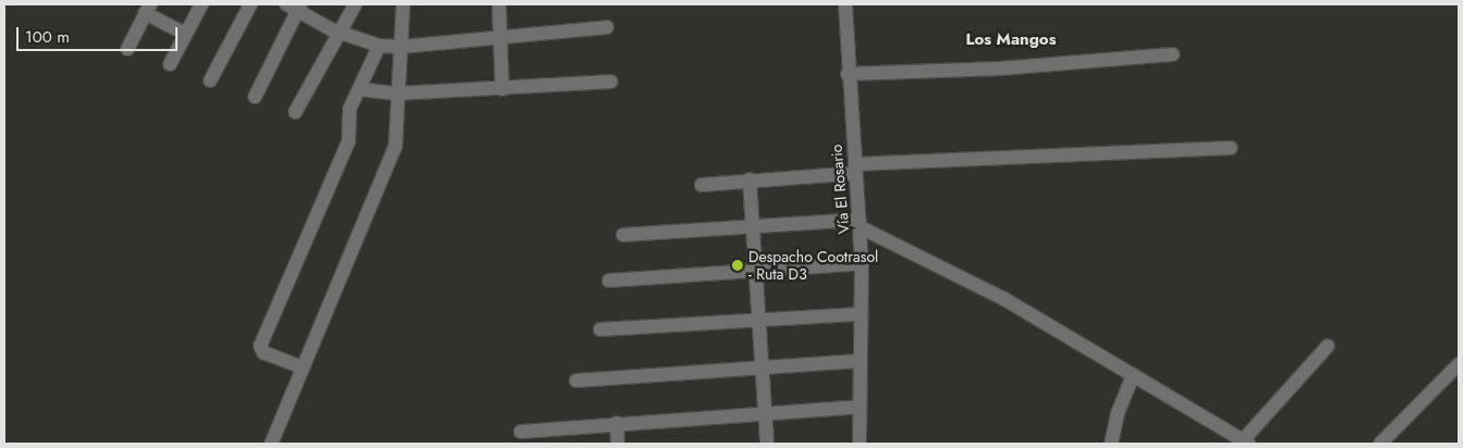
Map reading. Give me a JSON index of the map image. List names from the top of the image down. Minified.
{"streets":{"street":["Vía El Rosario"]},"districts":["Los Mangos"],"places":["Despacho Cootrasol - Ruta D3"],"scale_bar":"100 m"}
